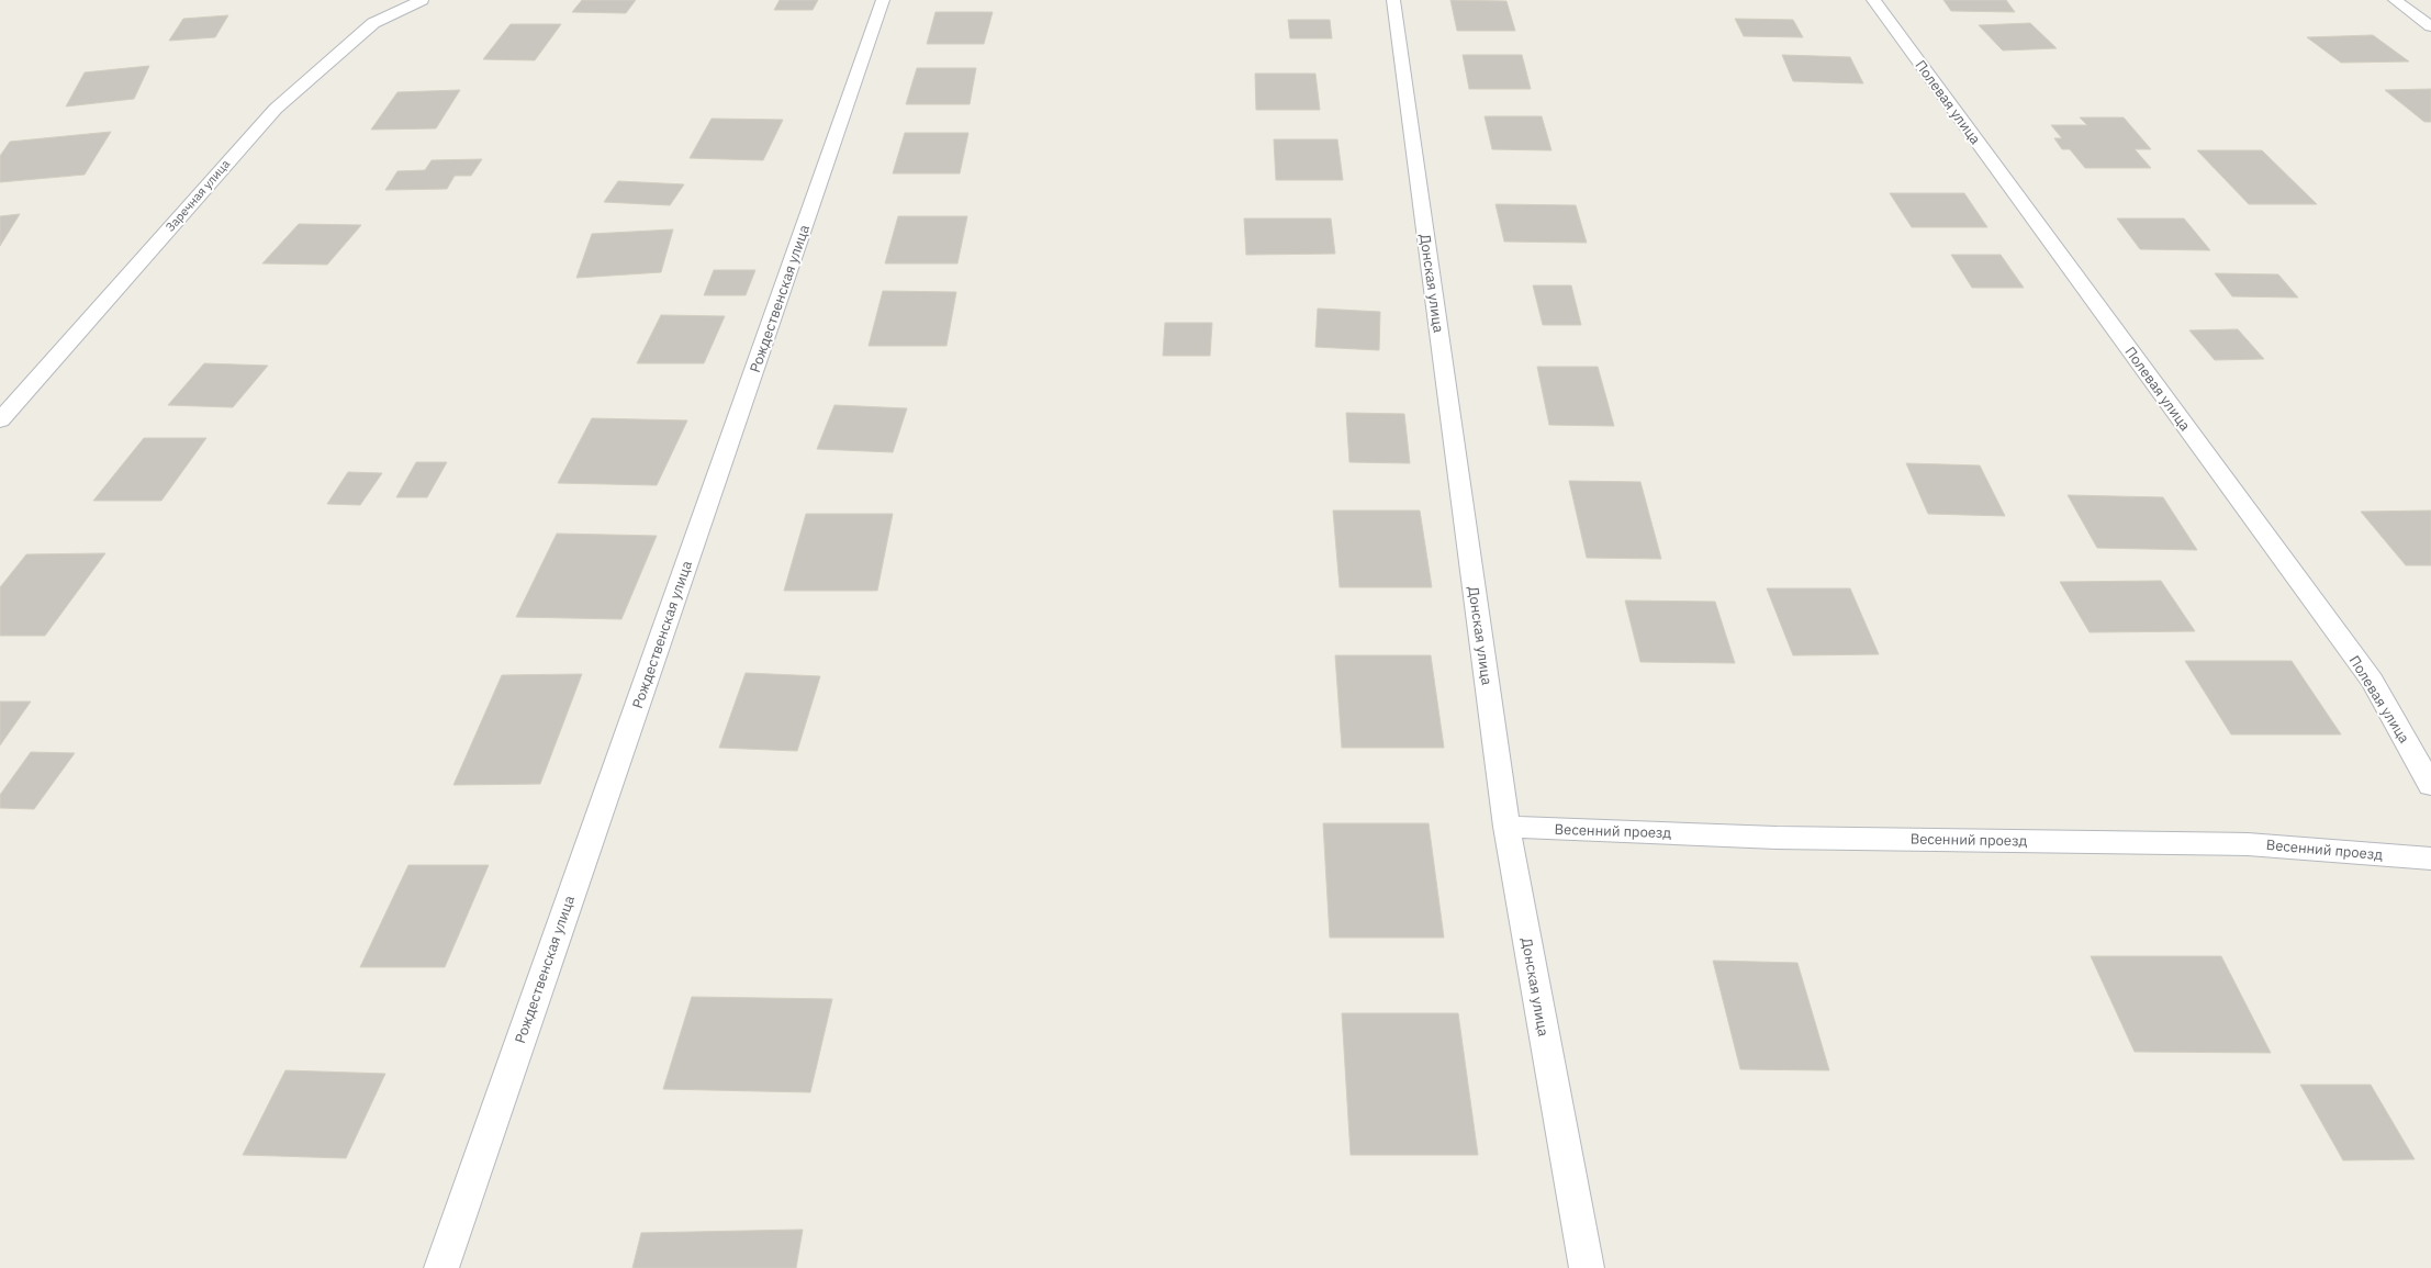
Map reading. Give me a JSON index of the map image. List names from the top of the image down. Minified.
{"streets":{"street":["Полевая улица","Заречная улица","Донская улица","Рождественская улица","Весенний проезд"]},"crossings":[["Донская улица","Весенний проезд"]]}
